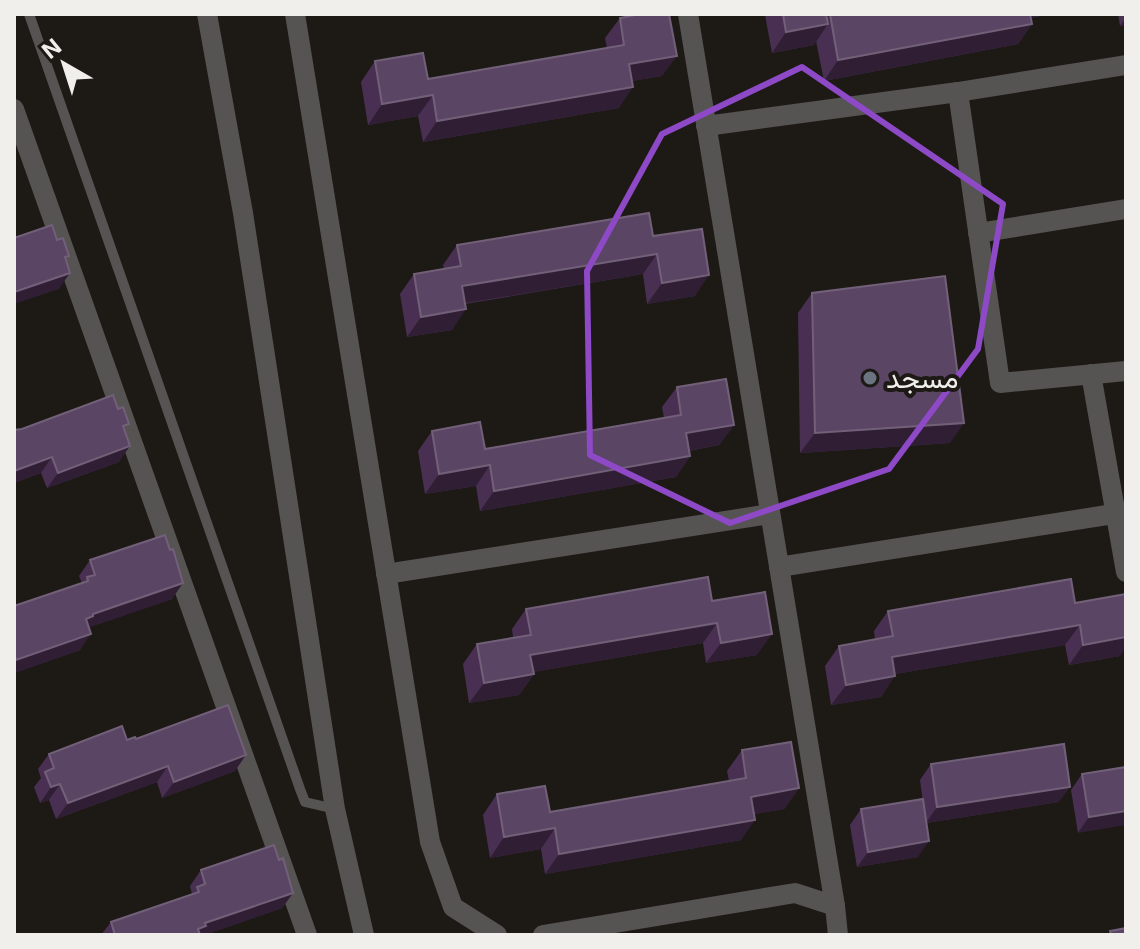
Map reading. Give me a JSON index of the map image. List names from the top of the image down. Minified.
{"places":["مسجد"],"north":"top left"}
